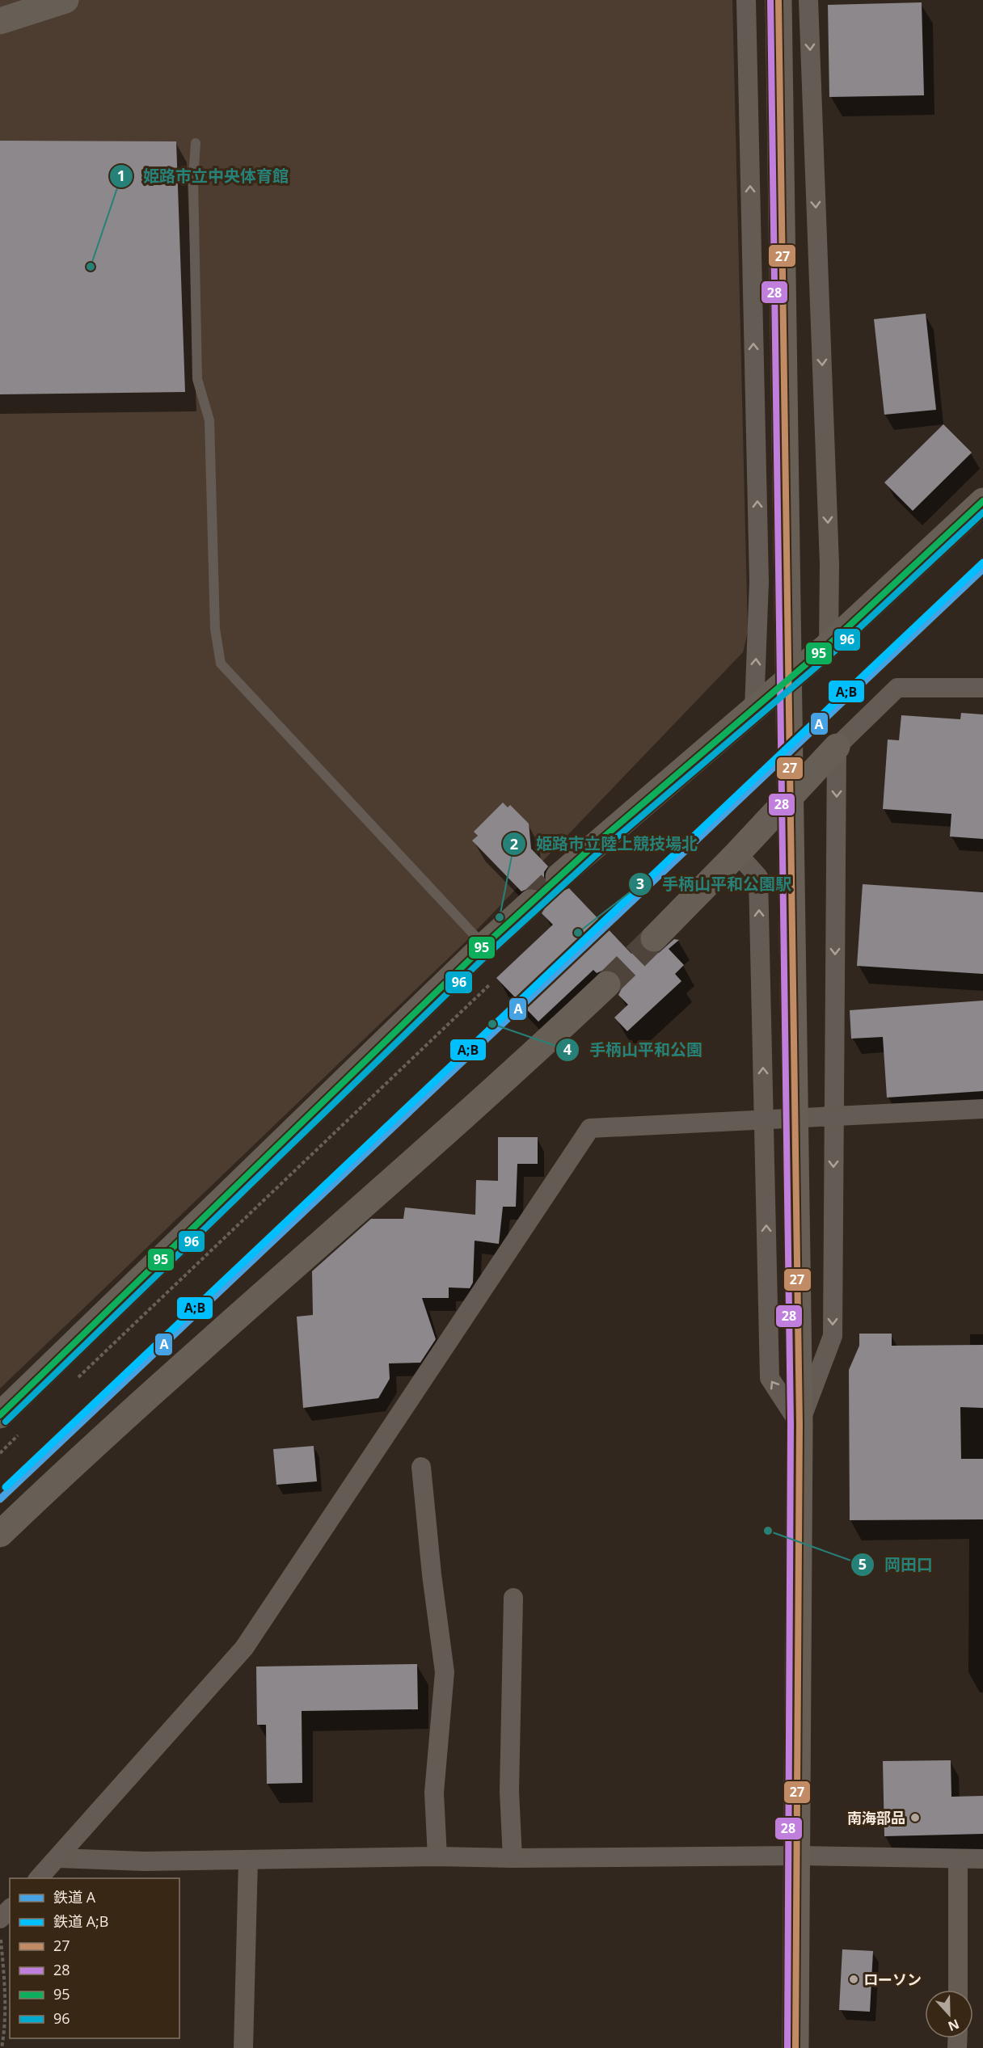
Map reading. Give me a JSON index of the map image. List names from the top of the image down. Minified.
{"places":["姫路市立中央体育館","姫路市立陸上競技場北","手柄山平和公園駅","手柄山平和公園","岡田口","南海部品","ローソン"],"lines":["transit line 27","transit line 28","transit line 95","transit line 96","rail line A;B","rail line A"],"legend":["鉄道 A","鉄道 A;B","27","28","95","96"],"north":"bottom"}
